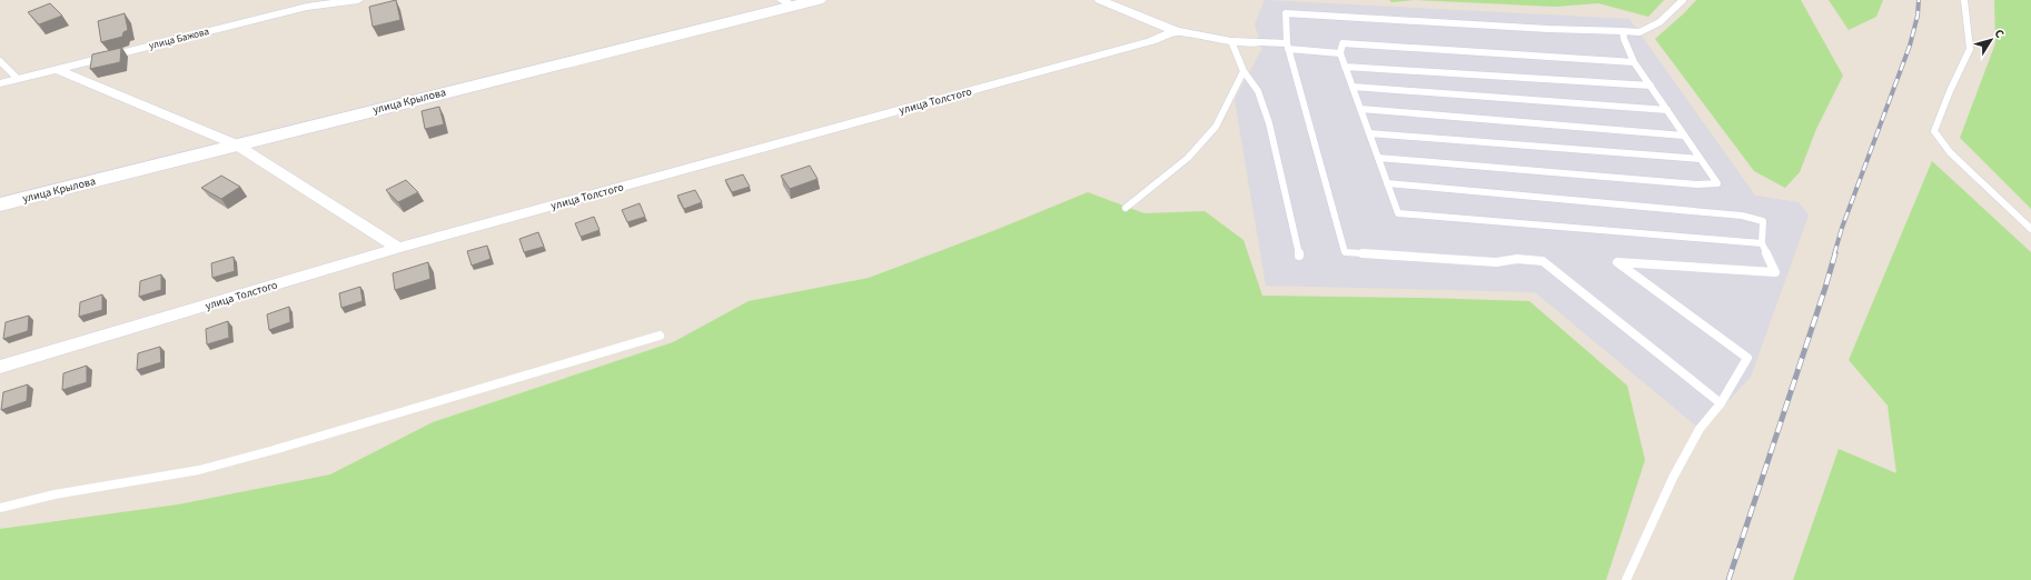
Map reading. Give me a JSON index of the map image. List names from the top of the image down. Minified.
{"streets":{"main road":["улица Крылова"],"street":["улица Бажова","улица Толстого"]},"north":"top right"}
